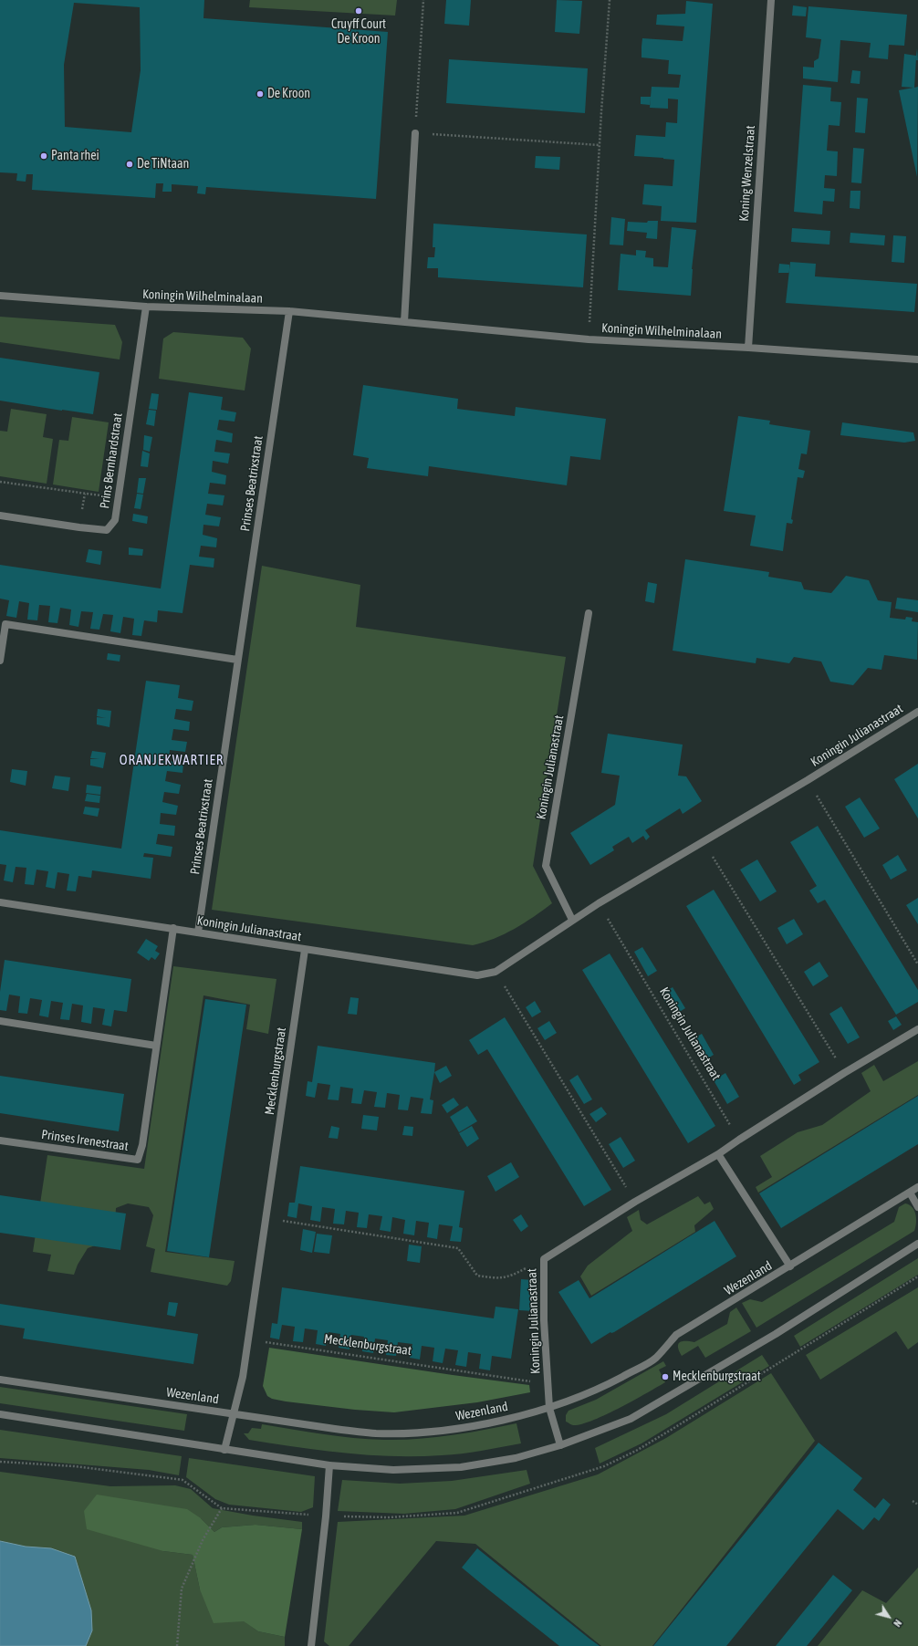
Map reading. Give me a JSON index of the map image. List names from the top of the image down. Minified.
{"streets":{"street":["Koning Wenzelstraat","Koningin Wilhelminalaan","Prins Bernhardstraat","Prinses Beatrixstraat","Koningin Julianastraat","Mecklenburgstraat","Prinses Irenestraat","Wezenland"]},"crossings":[["Koning Wenzelstraat","Koningin Wilhelminalaan"],["Koningin Wilhelminalaan","Prins Bernhardstraat"],["Koningin Wilhelminalaan","Prinses Beatrixstraat"],["Prinses Beatrixstraat","Koningin Julianastraat"],["Koningin Julianastraat","Mecklenburgstraat"],["Koningin Julianastraat","Prinses Irenestraat"],["Koningin Julianastraat","Wezenland"],["Mecklenburgstraat","Wezenland"]],"districts":["ORANJEKWARTIER"],"places":["Cruyff Court De Kroon","De Kroon","Panta rhei","De TiNtaan","Mecklenburgstraat"],"north":"bottom right"}
